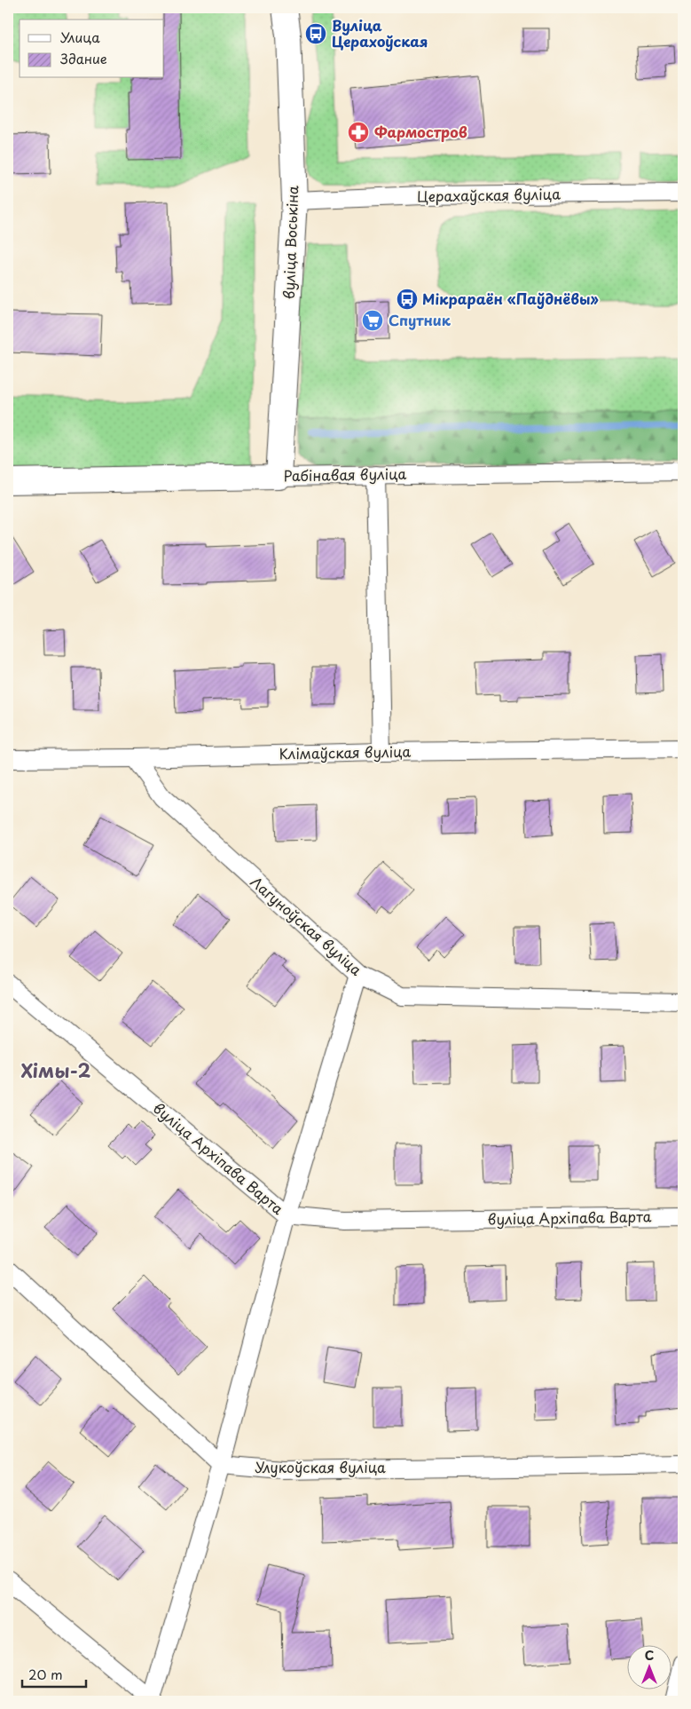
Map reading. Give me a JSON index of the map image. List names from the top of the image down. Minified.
{"streets":{"street":["Церахаўская вуліца","вуліца Воськіна","Рабінавая вуліца","Клімаўская вуліца","Лагуноўская вуліца","вуліца Архіпава Варта","Улукоўская вуліца"]},"crossings":[["Церахаўская вуліца","вуліца Воськіна"],["вуліца Воськіна","Рабінавая вуліца"],["Клімаўская вуліца","Лагуноўская вуліца"]],"districts":["Хімы-2"],"places":{"bus stop":["Вуліца Церахоўская","Мікрараён «Паўднёвы»"],"pharmacy":["Фармостров"],"supermarket":["Спутник"]},"legend":["Улица","Здание"],"scale_bar":"20 m","north":"top"}
